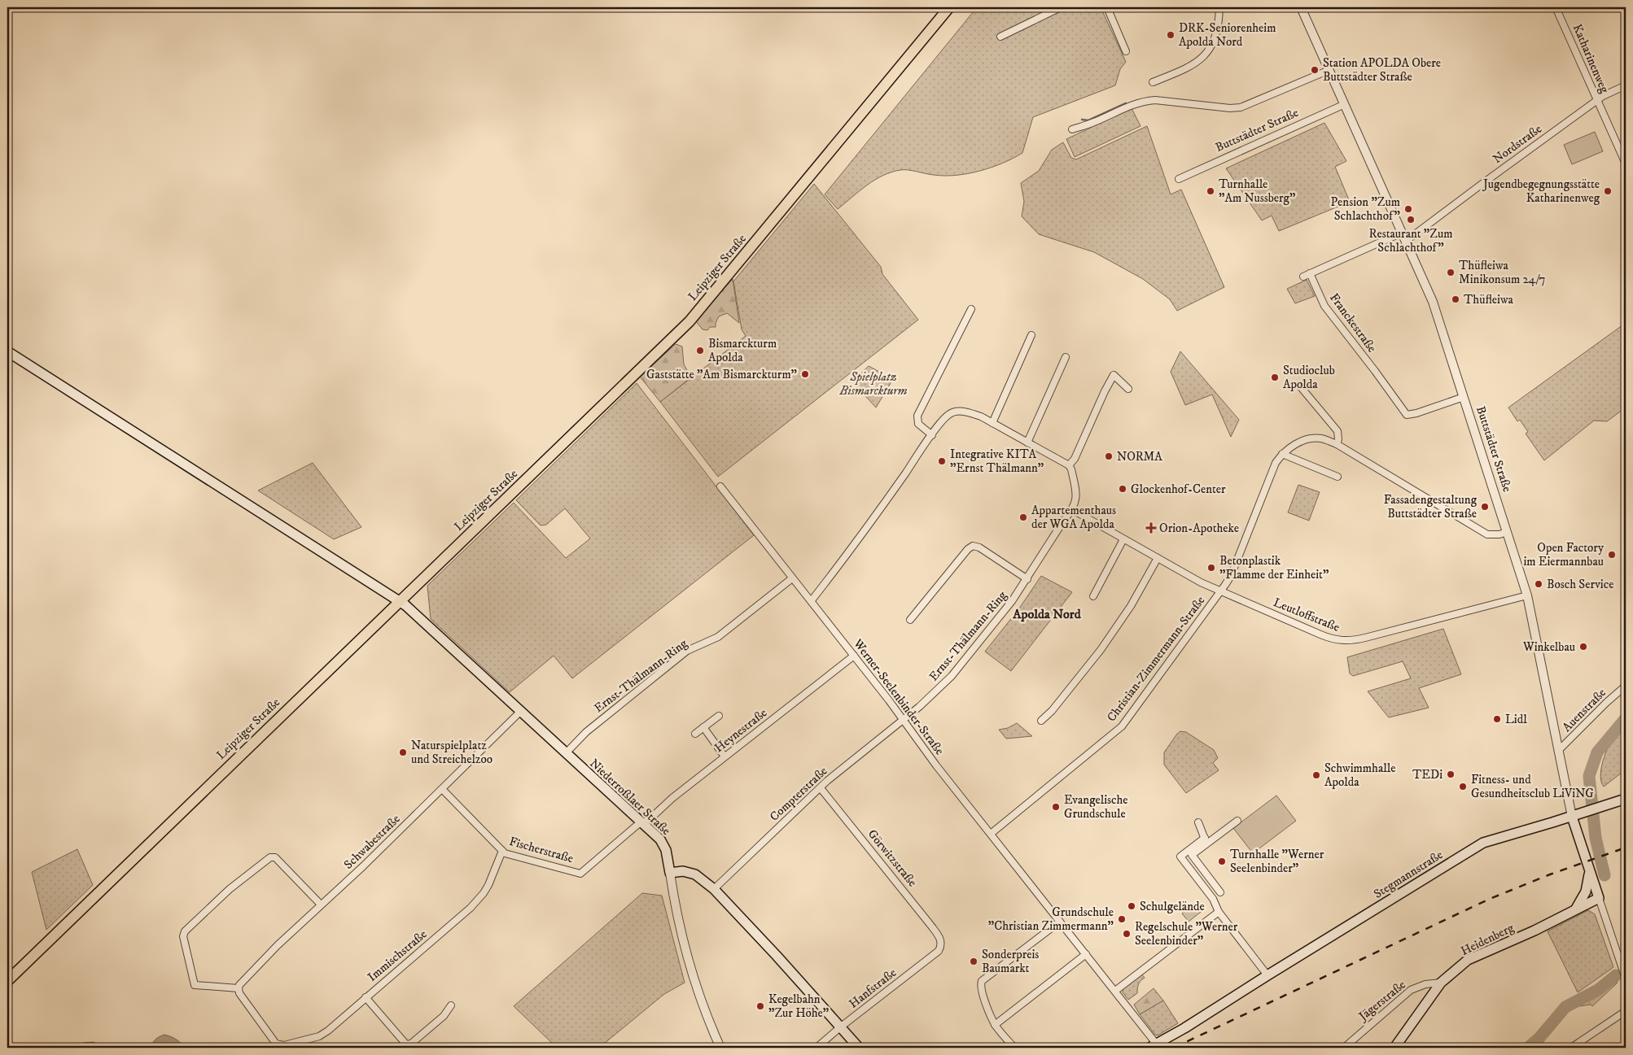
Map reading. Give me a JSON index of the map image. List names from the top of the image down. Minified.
{"streets":{"main road":["Leipziger Straße","Niederroßlaer Straße","Stegmannstraße","Heidenberg"],"street":["Katharinenweg","Buttstädter Straße","Nordstraße","Franckestraße","Leutloffstraße","Ernst-Thälmann-Ring","Christian-Zimmermann-Straße","Werner-Seelenbinder-Straße","Auenstraße","Heynestraße","Compterstraße","Schwabestraße","Fischerstraße","Görwitzstraße","Immischstraße","Hanfstraße","Jägerstraße"]},"crossings":[["Katharinenweg","Nordstraße"],["Buttstädter Straße","Nordstraße"],["Buttstädter Straße","Franckestraße"],["Buttstädter Straße","Leutloffstraße"],["Buttstädter Straße","Christian-Zimmermann-Straße"],["Buttstädter Straße","Auenstraße"],["Buttstädter Straße","Stegmannstraße"],["Leipziger Straße","Niederroßlaer Straße"],["Leutloffstraße","Ernst-Thälmann-Ring"],["Leutloffstraße","Christian-Zimmermann-Straße"],["Ernst-Thälmann-Ring","Werner-Seelenbinder-Straße"],["Ernst-Thälmann-Ring","Compterstraße"],["Ernst-Thälmann-Ring","Niederroßlaer Straße"],["Christian-Zimmermann-Straße","Werner-Seelenbinder-Straße"],["Werner-Seelenbinder-Straße","Heynestraße"],["Werner-Seelenbinder-Straße","Compterstraße"],["Werner-Seelenbinder-Straße","Stegmannstraße"],["Heynestraße","Niederroßlaer Straße"],["Heynestraße","Fischerstraße"],["Compterstraße","Görwitzstraße"],["Niederroßlaer Straße","Schwabestraße"],["Niederroßlaer Straße","Fischerstraße"],["Schwabestraße","Fischerstraße"],["Fischerstraße","Immischstraße"],["Görwitzstraße","Hanfstraße"],["Heidenberg","Jägerstraße"]],"districts":["Apolda Nord"],"parks":["Spielplatz Bismarckturm"],"places":{"other":["DRK-Seniorenheim Apolda Nord","Station APOLDA Obere Buttstädter Straße","Turnhalle \"Am Nussberg\"","Jugendbegegnungsstätte Katharinenweg","Pension \"Zum Schlachthof\"","Restaurant \"Zum Schlachthof\"","Thüfleiwa Minikonsum 24/7","Thüfleiwa","Bismarckturm Apolda","Gaststätte \"Am Bismarckturm\"","Studioclub Apolda","NORMA","Integrative KITA \"Ernst Thälmann\"","Glockenhof-Center","Fassadengestaltung Buttstädter Straße","Appartementhaus der WGA Apolda","Open Factory im Eiermannbau","Betonplastik \"Flamme der Einheit\"","Bosch Service","Winkelbau","Lidl","Naturspielplatz und Streichelzoo","TEDi","Schwimmhalle Apolda","Fitness- und Gesundheitsclub LiViNG","Evangelische Grundschule","Turnhalle \"Werner Seelenbinder\"","Schulgelände","Grundschule \"Christian Zimmermann\"","Regelschule \"Werner Seelenbinder\"","Sonderpreis Baumarkt","Kegelbahn \"Zur Höhe\""],"health":["Orion-Apotheke"]}}
